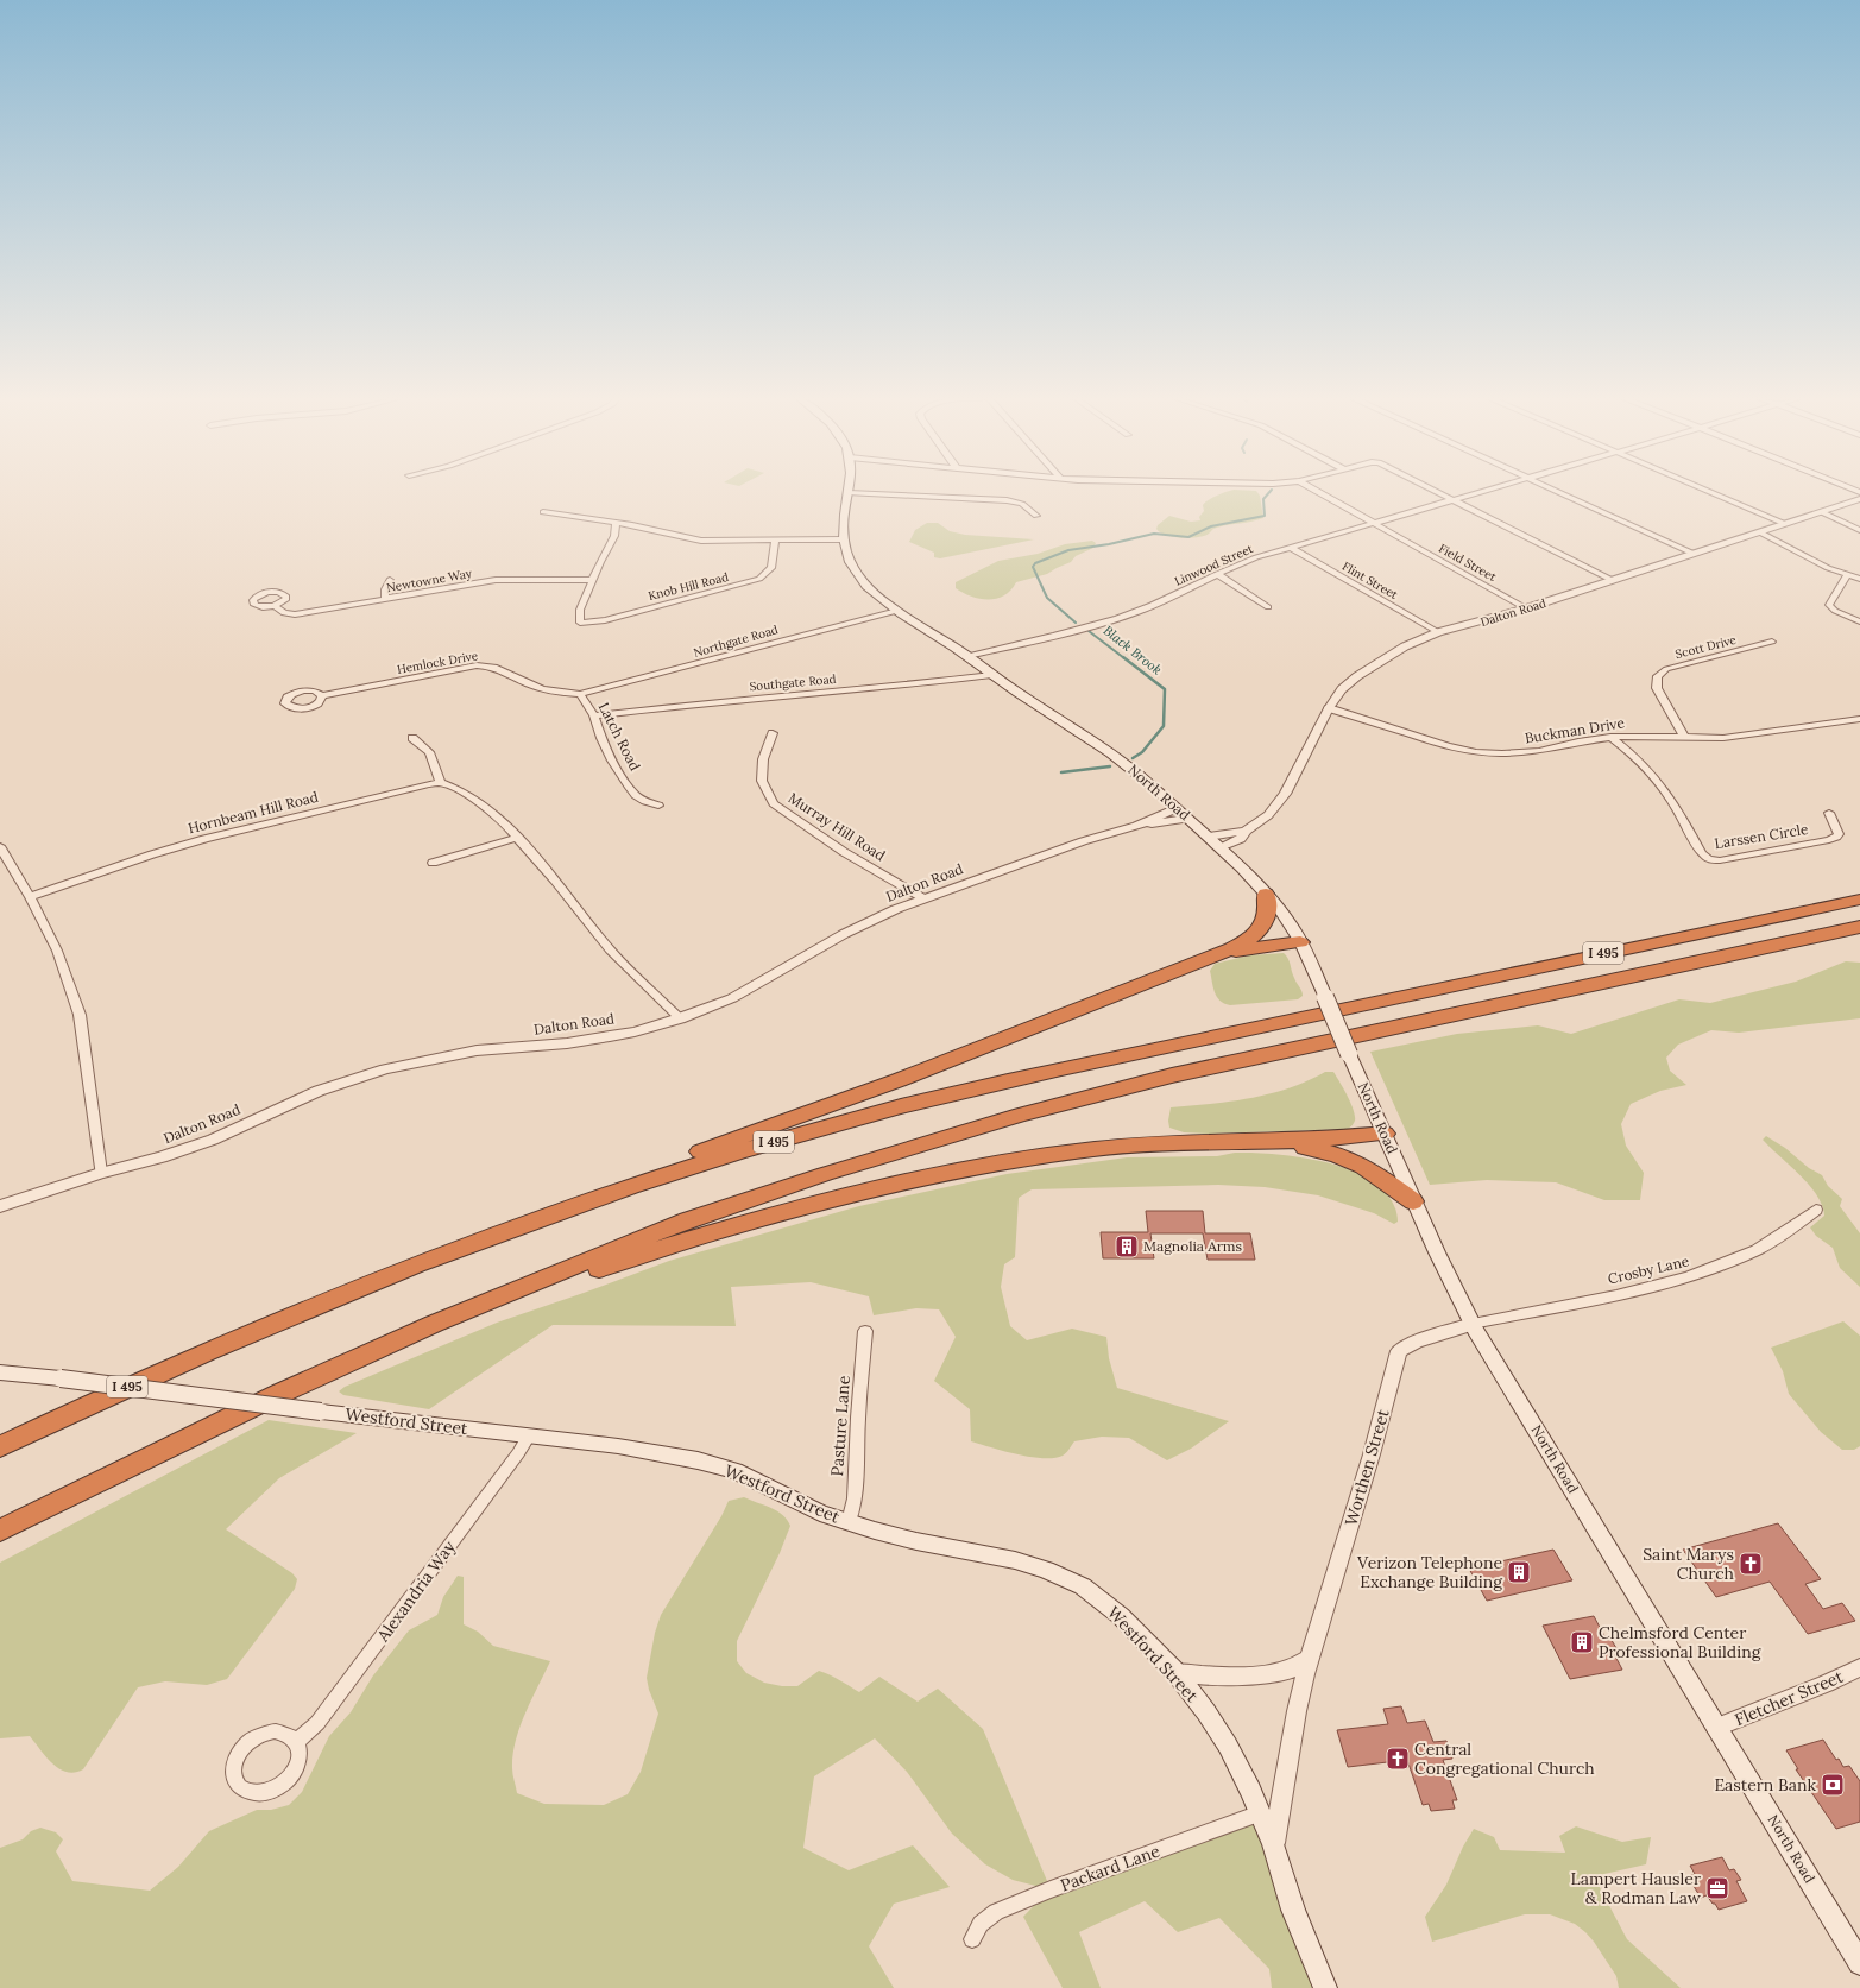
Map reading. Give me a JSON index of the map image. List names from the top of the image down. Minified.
{"streets":{"highway":["I 495"],"main road":["North Road","Westford Street"],"street":["Field Street","Linwood Street","Newtowne Way","Flint Street","Knob Hill Road","Dalton Road","Northgate Road","Scott Drive","Hemlock Drive","Southgate Road","Buckman Drive","Latch Road","Hornbeam Hill Road","Murray Hill Road","Larssen Circle","Crosby Lane","Pasture Lane","Worthen Street","Alexandria Way","Fletcher Street","Packard Lane"]},"crossings":[["Field Street","Linwood Street"],["Field Street","Dalton Road"],["Linwood Street","Flint Street"],["Linwood Street","North Road"],["Newtowne Way","Knob Hill Road"],["Flint Street","Dalton Road"],["Dalton Road","Buckman Drive"],["Dalton Road","North Road"],["Dalton Road","Murray Hill Road"],["Northgate Road","Hemlock Drive"],["Northgate Road","Latch Road"],["Northgate Road","North Road"],["Scott Drive","Buckman Drive"],["Hemlock Drive","Latch Road"],["Southgate Road","Latch Road"],["Southgate Road","North Road"],["Buckman Drive","Larssen Circle"],["North Road","Crosby Lane"],["North Road","Worthen Street"],["North Road","Fletcher Street"],["Crosby Lane","Worthen Street"],["Westford Street","Pasture Lane"],["Westford Street","Worthen Street"],["Westford Street","Alexandria Way"],["Westford Street","Packard Lane"]],"water":["Black Brook"],"places":{"building":["Magnolia Arms","Verizon Telephone Exchange Building","Chelmsford Center Professional Building"],"church":["Saint Marys Church","Central Congregational Church"],"bank":["Eastern Bank"],"office":["Lampert Hausler & Rodman Law"]}}
